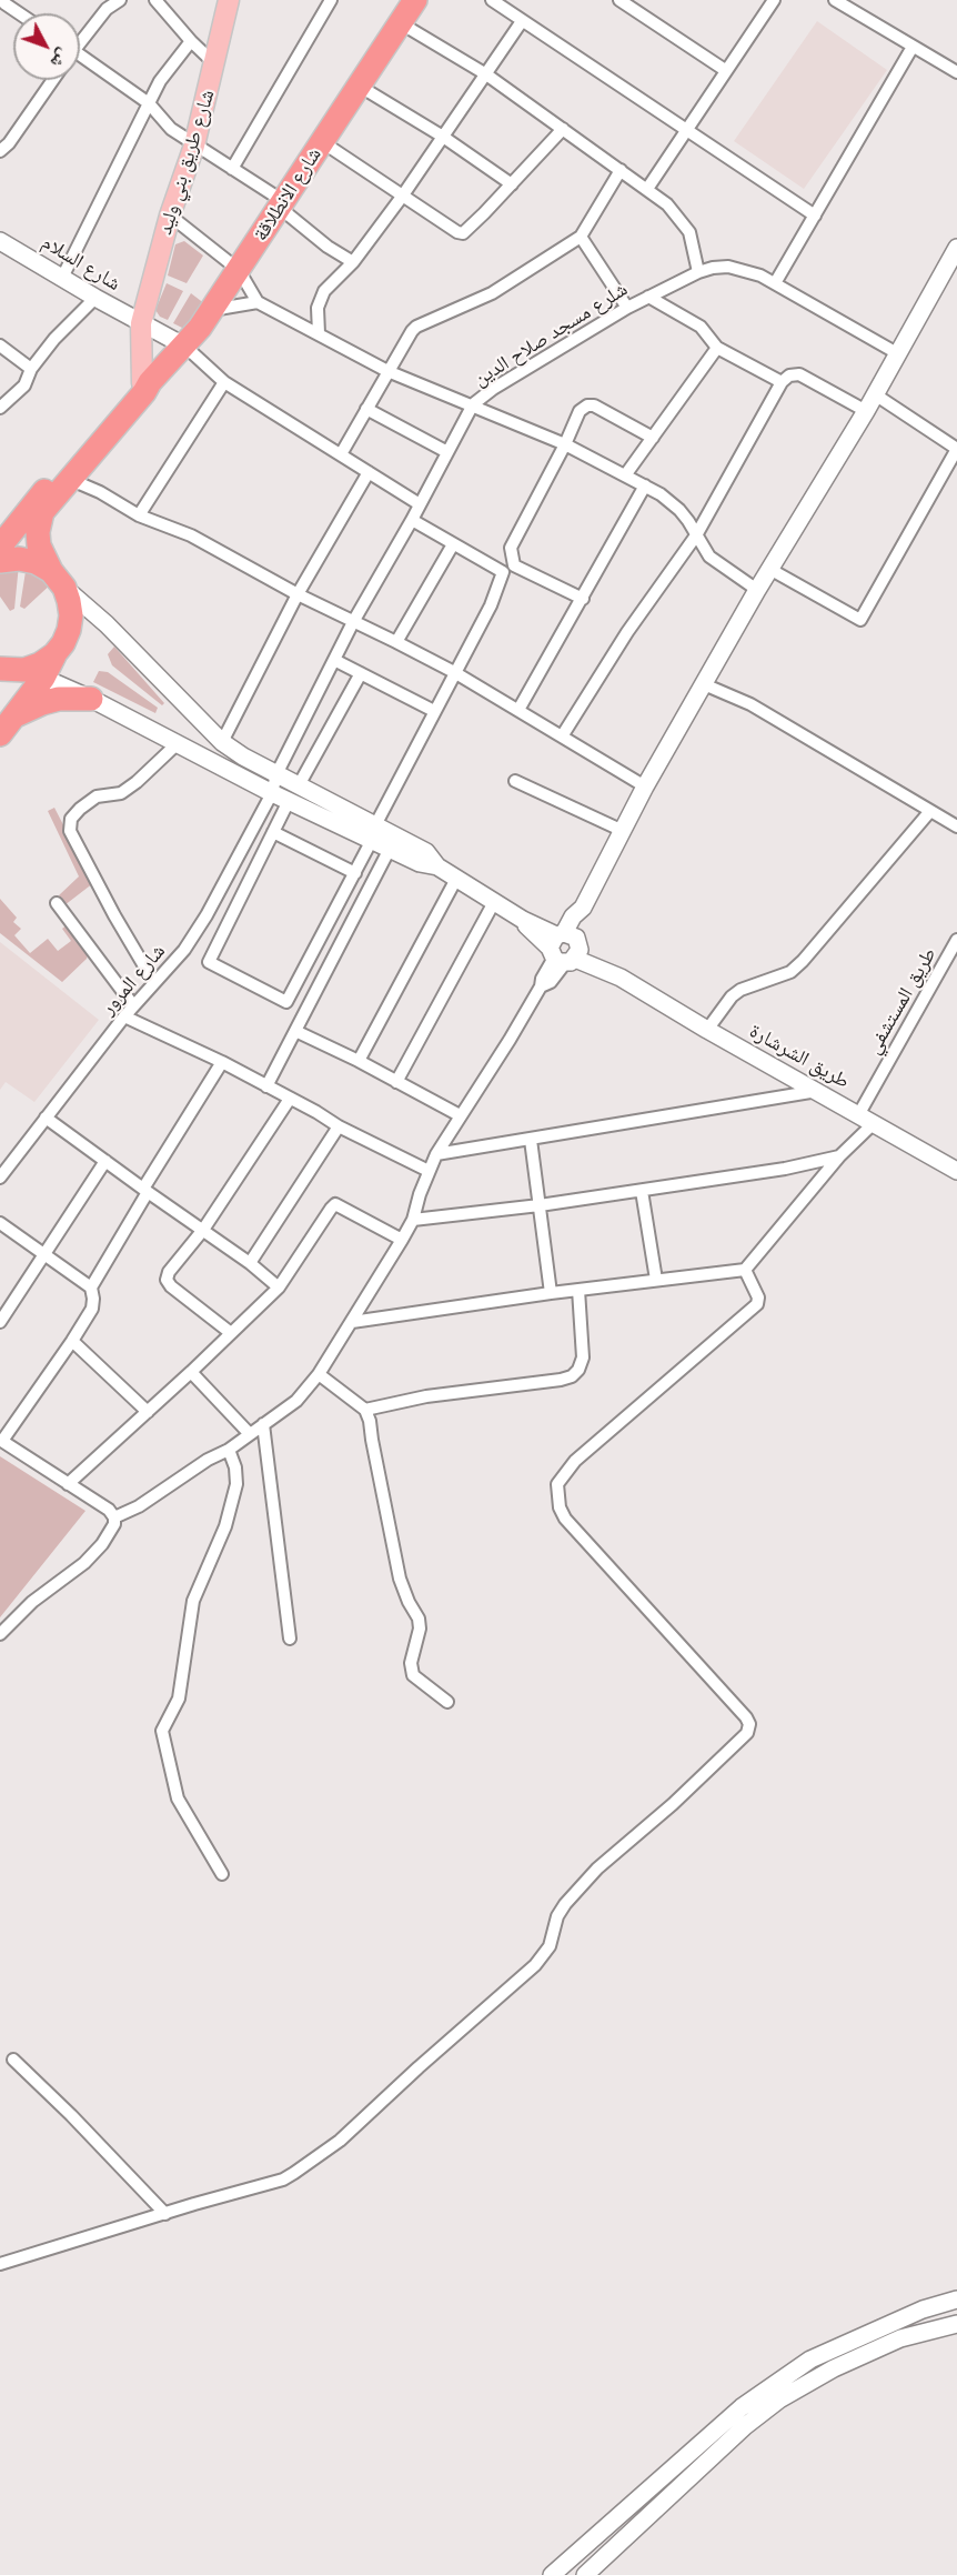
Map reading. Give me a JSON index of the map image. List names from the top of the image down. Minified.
{"streets":{"highway":["شارع الانطلاقة"],"main road":["شارع طريق بني وليد"],"street":["شارع السلام","شلرع مسجد صلاح الدين","شارع المرور","طريق المستشفي","طريق الشرشارة"]},"crossings":[["شارع طريق بني وليد","شارع الانطلاقة"],["شارع طريق بني وليد","شارع السلام"],["شارع الانطلاقة","شارع السلام"],["شلرع مسجد صلاح الدين","شارع المرور"],["طريق المستشفي","طريق الشرشارة"]],"north":"bottom right"}
